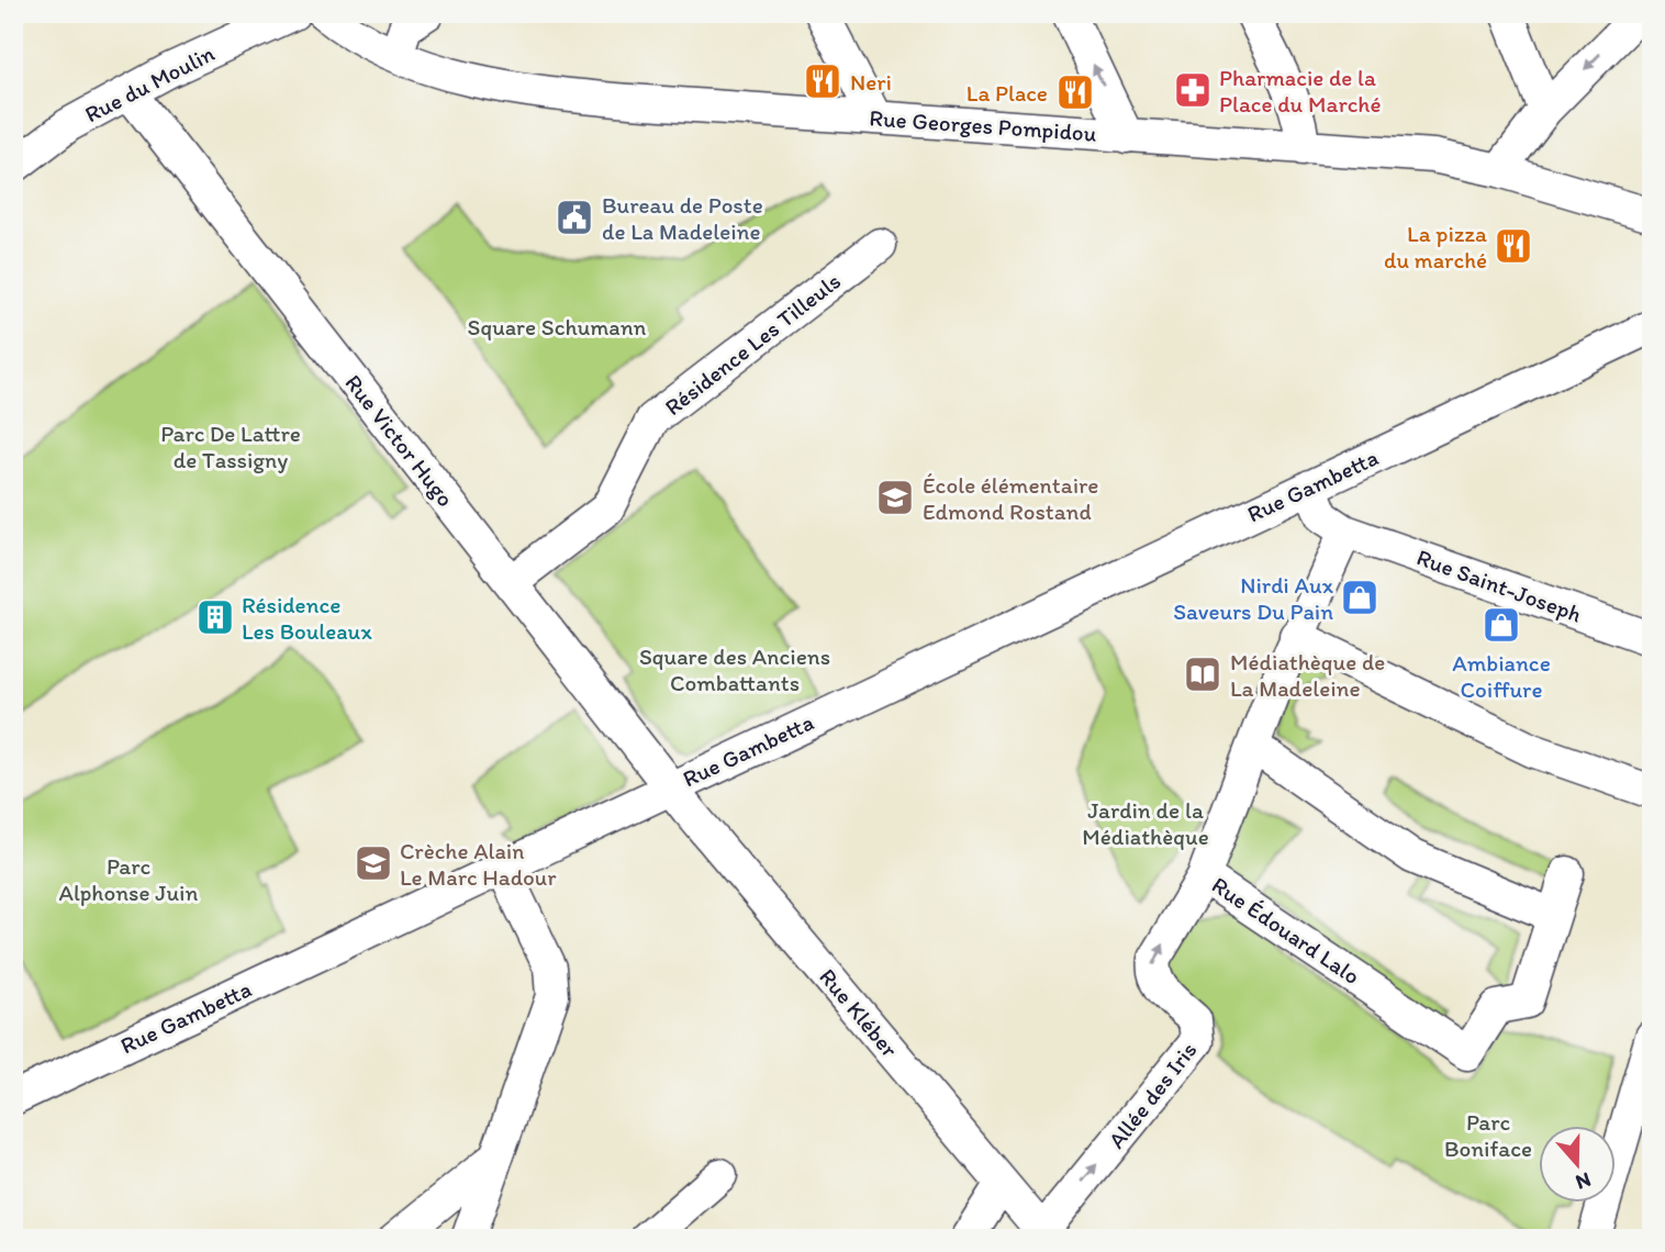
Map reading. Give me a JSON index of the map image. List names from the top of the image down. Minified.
{"streets":{"street":["Rue du Moulin","Rue Georges Pompidou","Résidence Les Tilleuls","Rue Victor Hugo","Rue Gambetta","Rue Saint-Joseph","Rue Édouard Lalo","Rue Kléber","Allée des Iris"]},"crossings":[["Rue du Moulin","Rue Victor Hugo"],["Résidence Les Tilleuls","Rue Victor Hugo"],["Rue Victor Hugo","Rue Gambetta"],["Rue Victor Hugo","Rue Kléber"],["Rue Gambetta","Rue Kléber"],["Rue Saint-Joseph","Rue Édouard Lalo"],["Rue Édouard Lalo","Allée des Iris"],["Rue Kléber","Allée des Iris"]],"one_way":["Allée des Iris"],"parks":["Square Schumann","Parc De Lattre de Tassigny","Square des Anciens Combattants","Jardin de la Médiathèque","Parc Alphonse Juin","Parc Boniface"],"places":{"restaurant":["Neri","La Place","La pizza du marché"],"pharmacy":["Pharmacie de la Place du Marché"],"public building":["Bureau de Poste de La Madeleine"],"school or university":["École élémentaire Edmond Rostand","Crèche Alain Le Marc Hadour"],"shop":["Nirdi Aux Saveurs Du Pain","Ambiance Coiffure"],"building":["Résidence Les Bouleaux"],"library":["Médiathèque de La Madeleine"]},"north":"bottom"}
